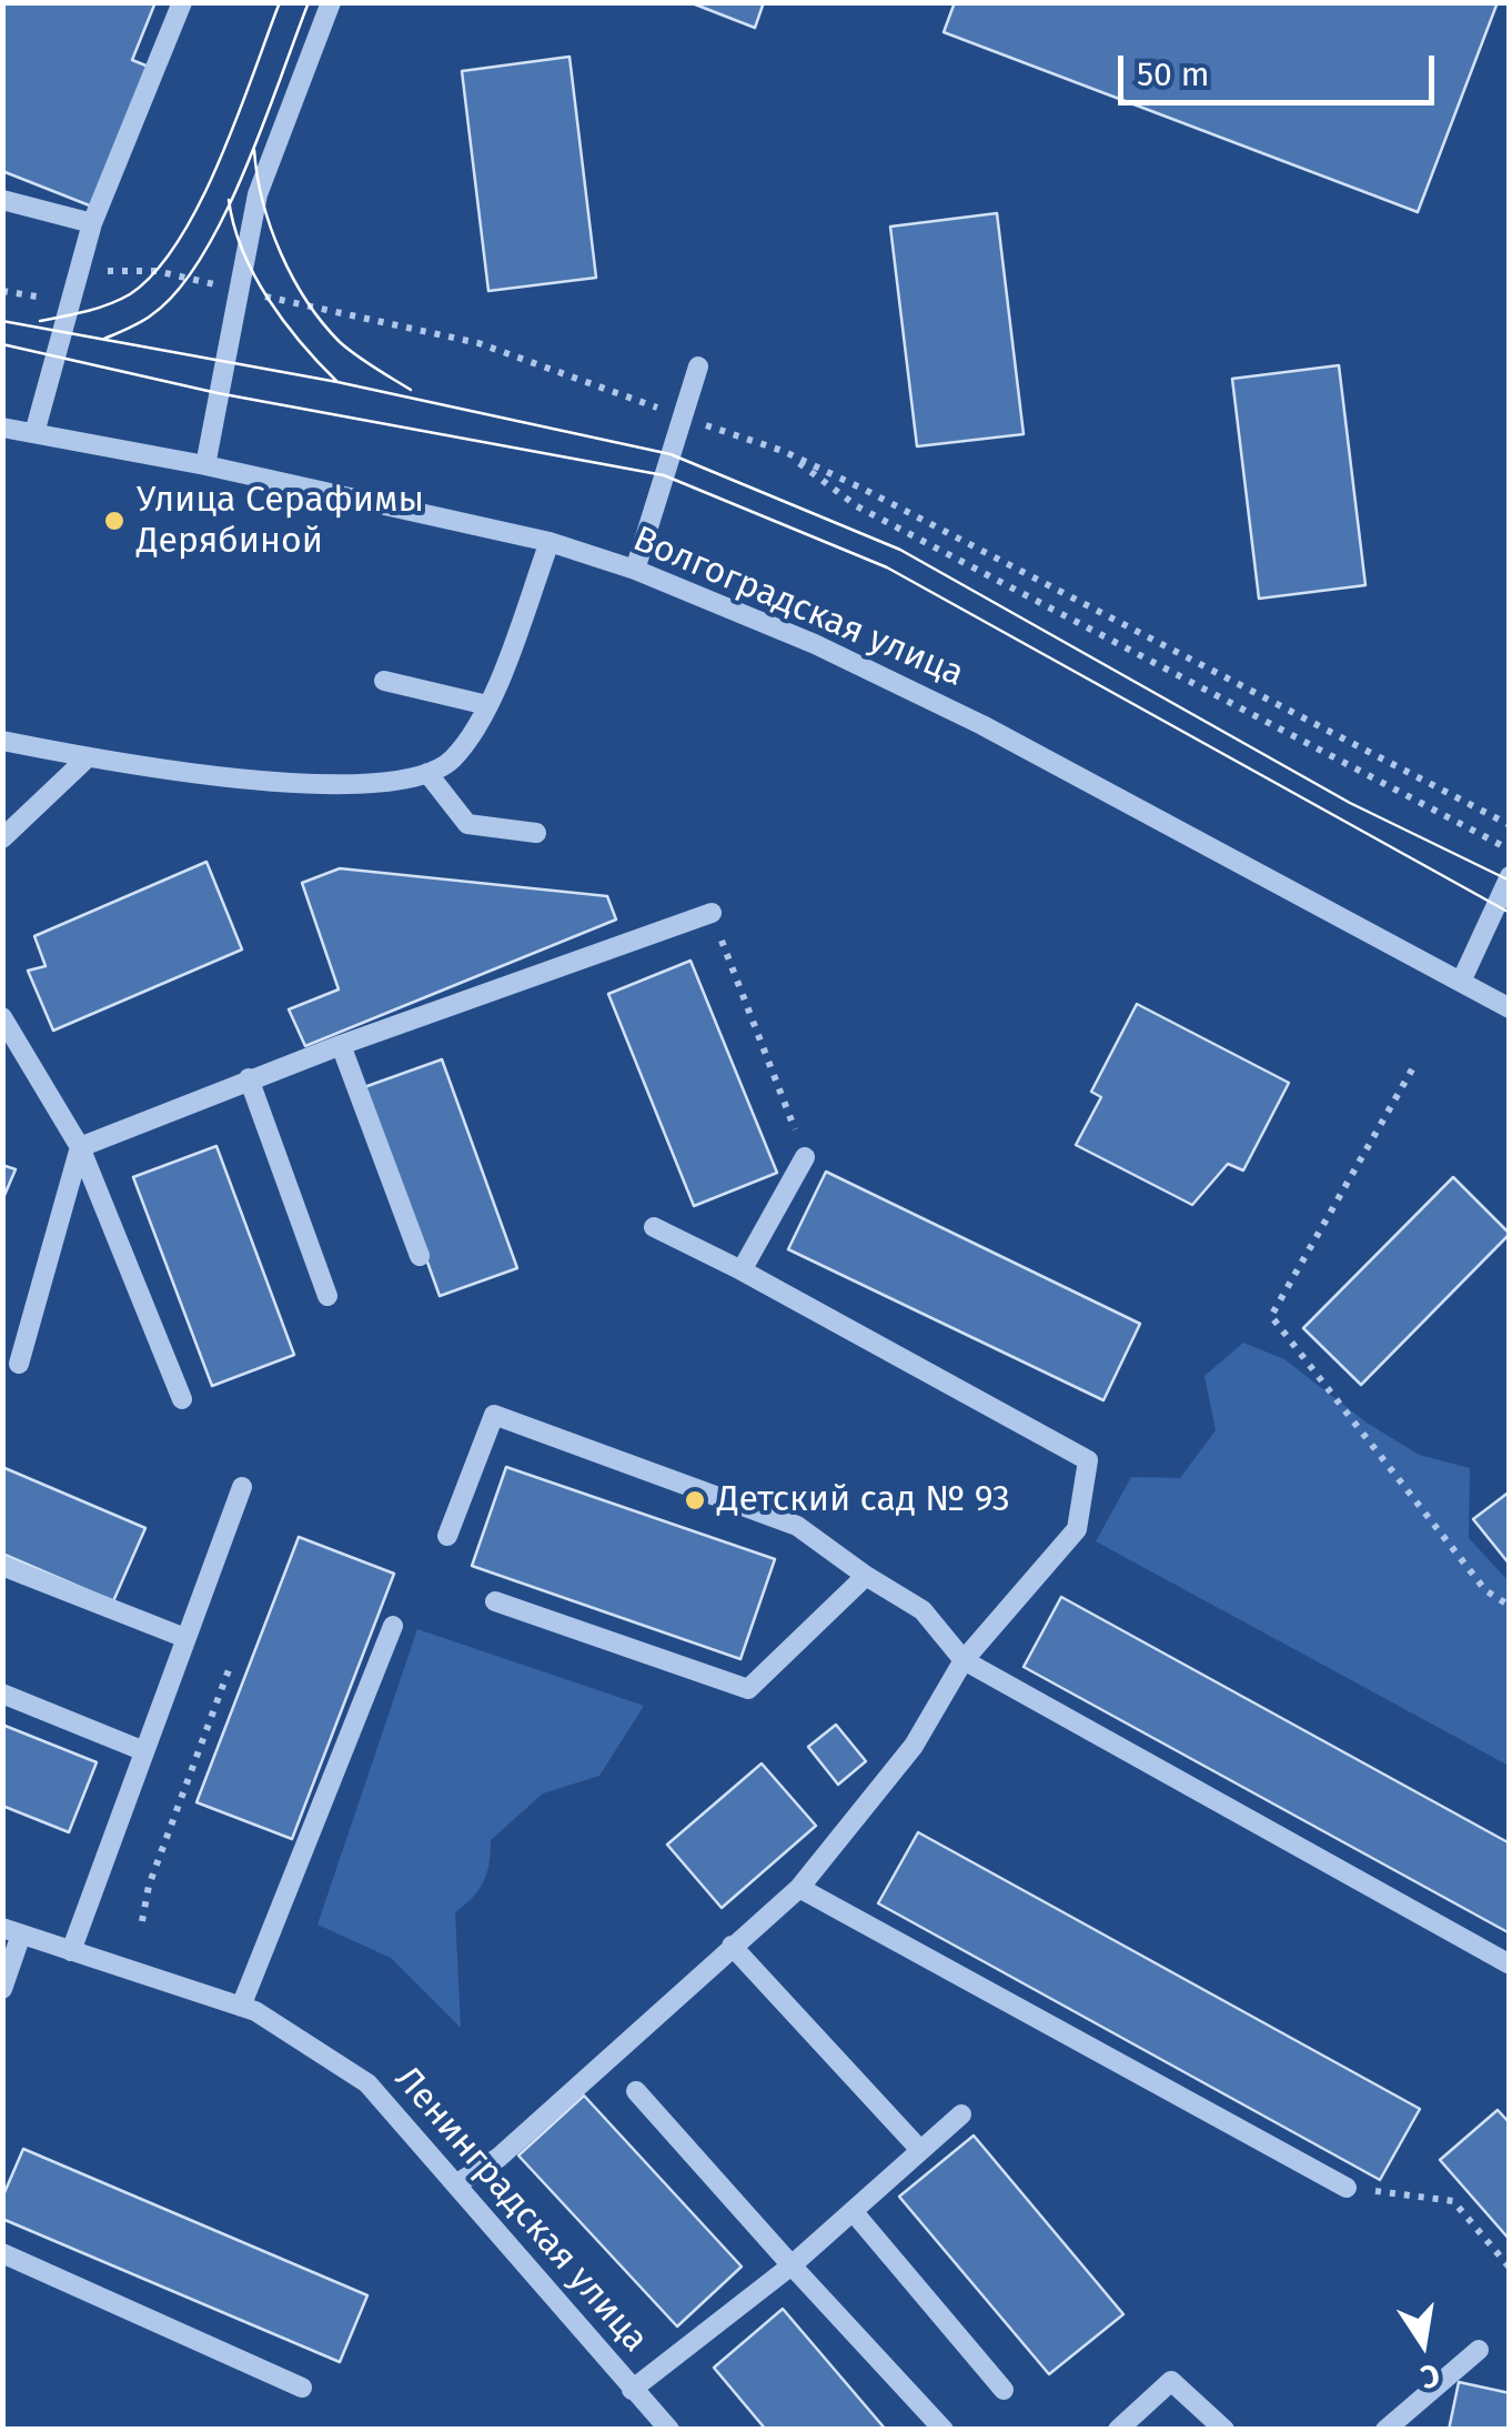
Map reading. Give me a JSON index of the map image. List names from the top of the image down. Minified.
{"streets":{"street":["Волгоградская улица","Ленинградская улица"]},"places":["Улица Серафимы Дерябиной","Детский сад № 93"],"scale_bar":"50 m","north":"bottom"}
